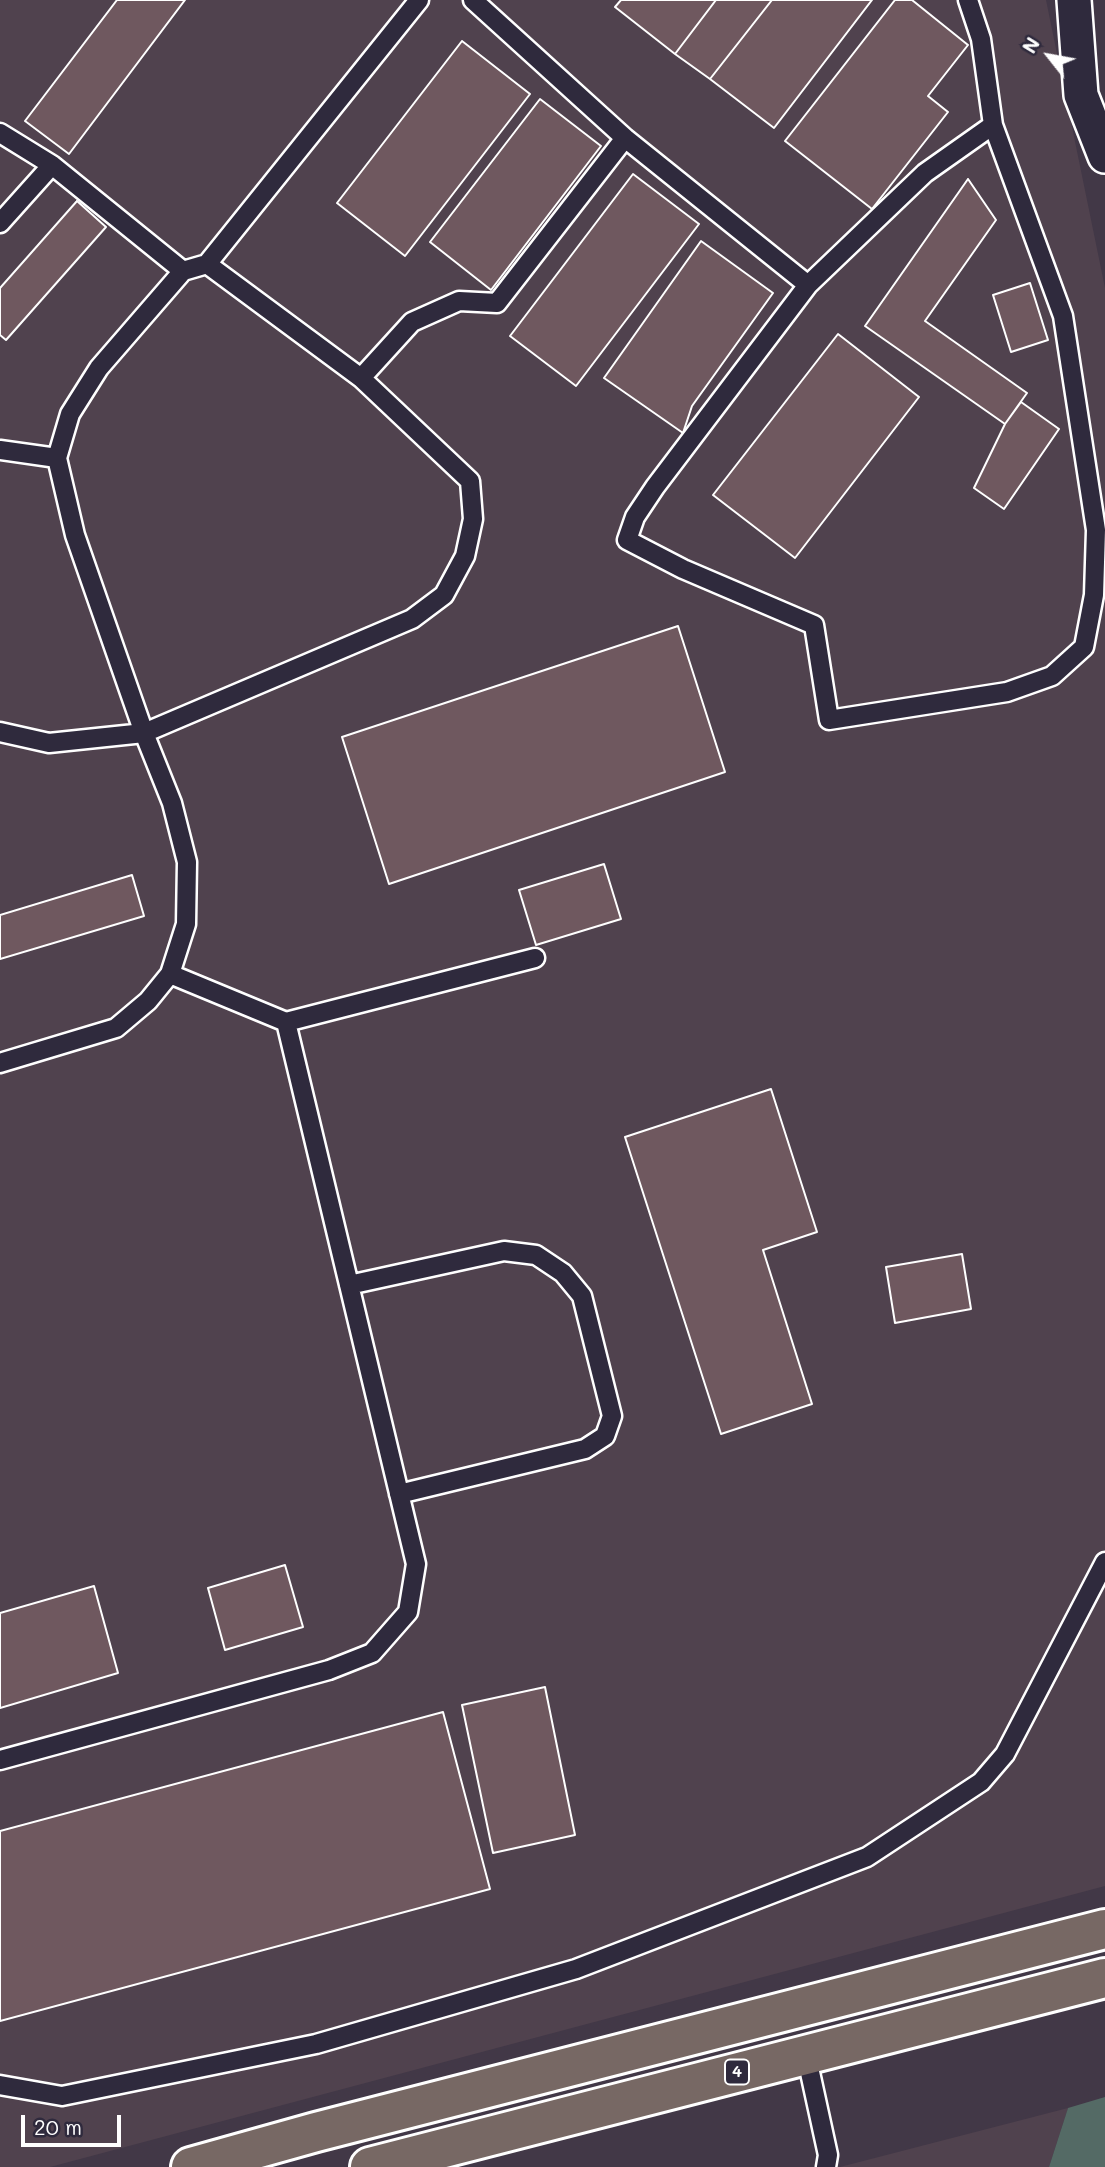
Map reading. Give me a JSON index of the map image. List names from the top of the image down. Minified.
{"streets":{"main road":["4"]},"scale_bar":"20 m","north":"top left"}
